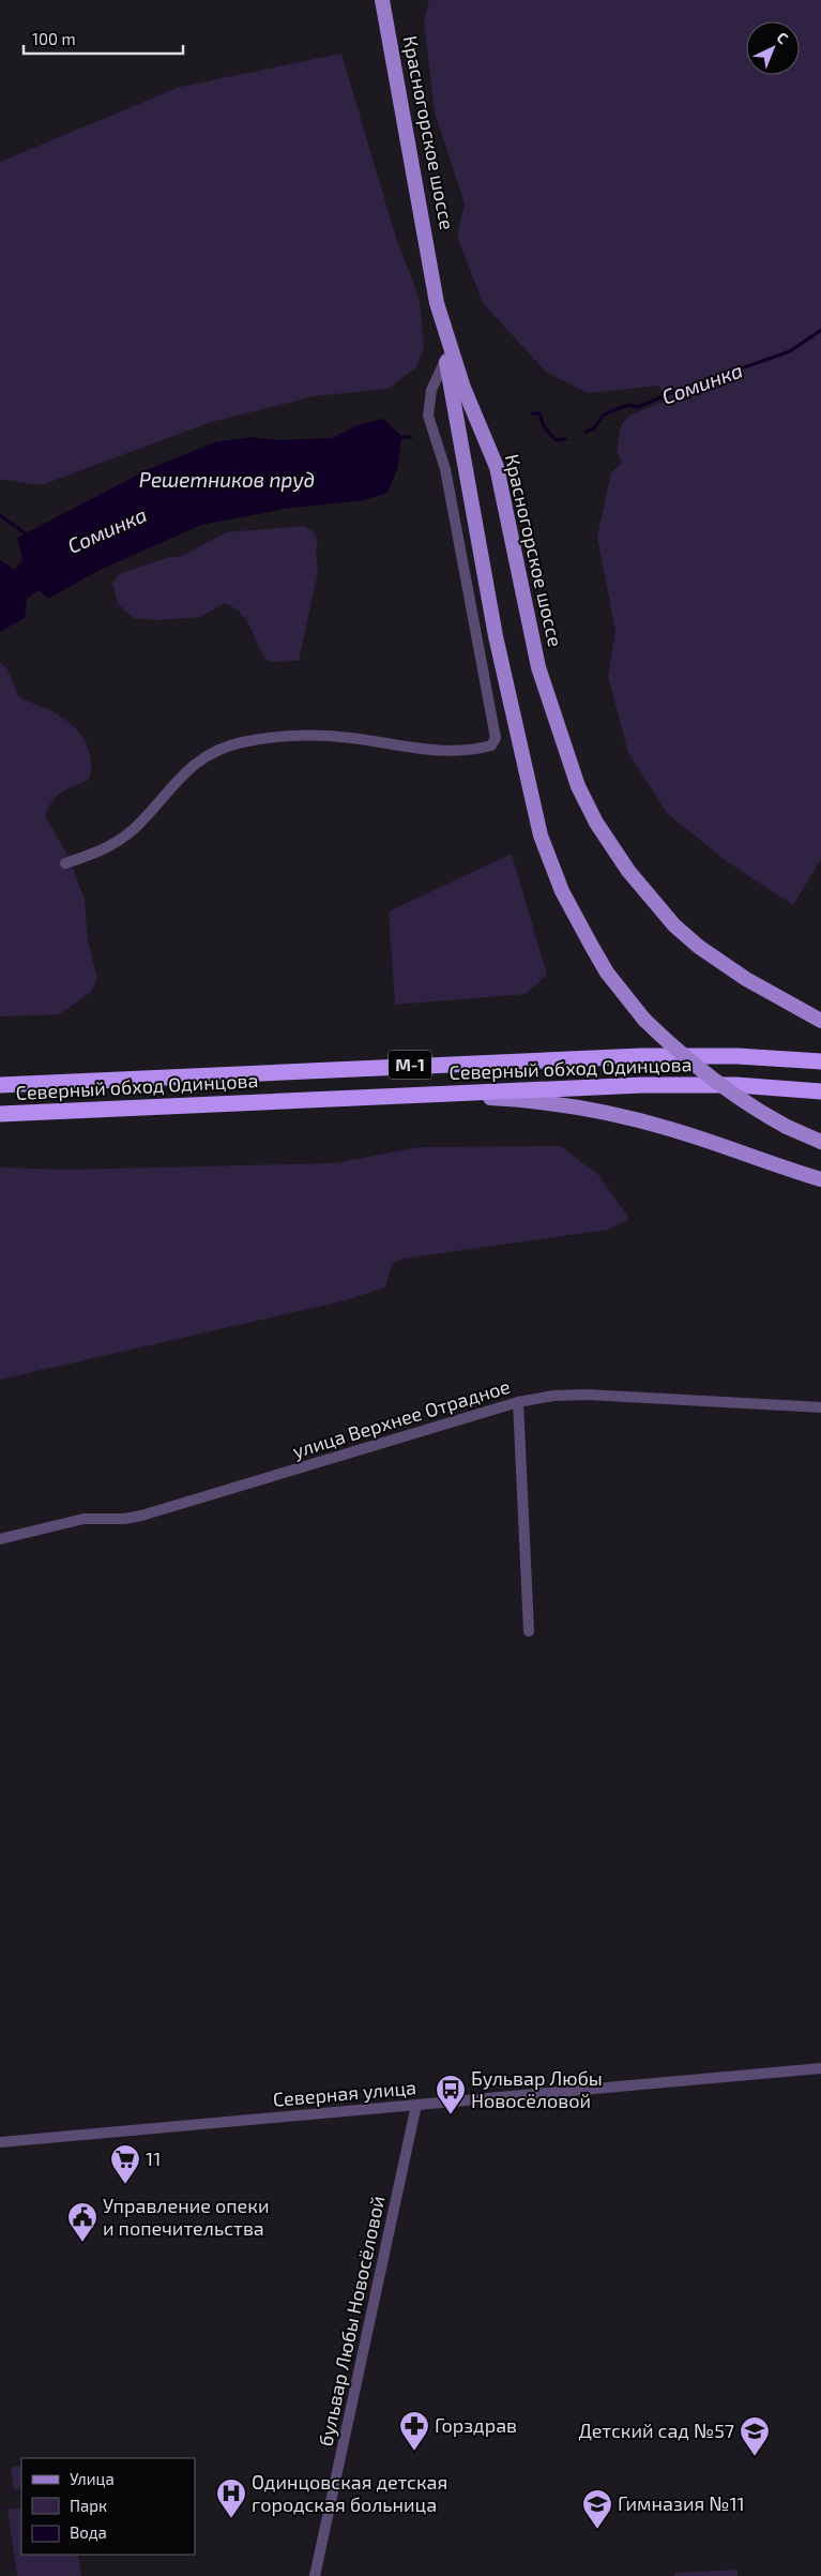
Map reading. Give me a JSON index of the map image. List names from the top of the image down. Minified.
{"streets":{"highway":["М-1","Северный обход Одинцова"],"main road":["Красногорское шоссе"],"street":["улица Верхнее Отрадное","Северная улица","бульвар Любы Новосёловой"]},"crossings":[["Северная улица","бульвар Любы Новосёловой"]],"water":["Соминка","Решетников пруд"],"places":{"bus stop":["Бульвар Любы Новосёловой"],"supermarket":["11"],"public building":["Управление опеки и попечительства"],"pharmacy":["Горздрав"],"school or university":["Детский сад №57","Гимназия №11"],"hospital":["Одинцовская детская городская больница"]},"legend":["Улица","Парк","Вода"],"scale_bar":"100 m","north":"top right"}
